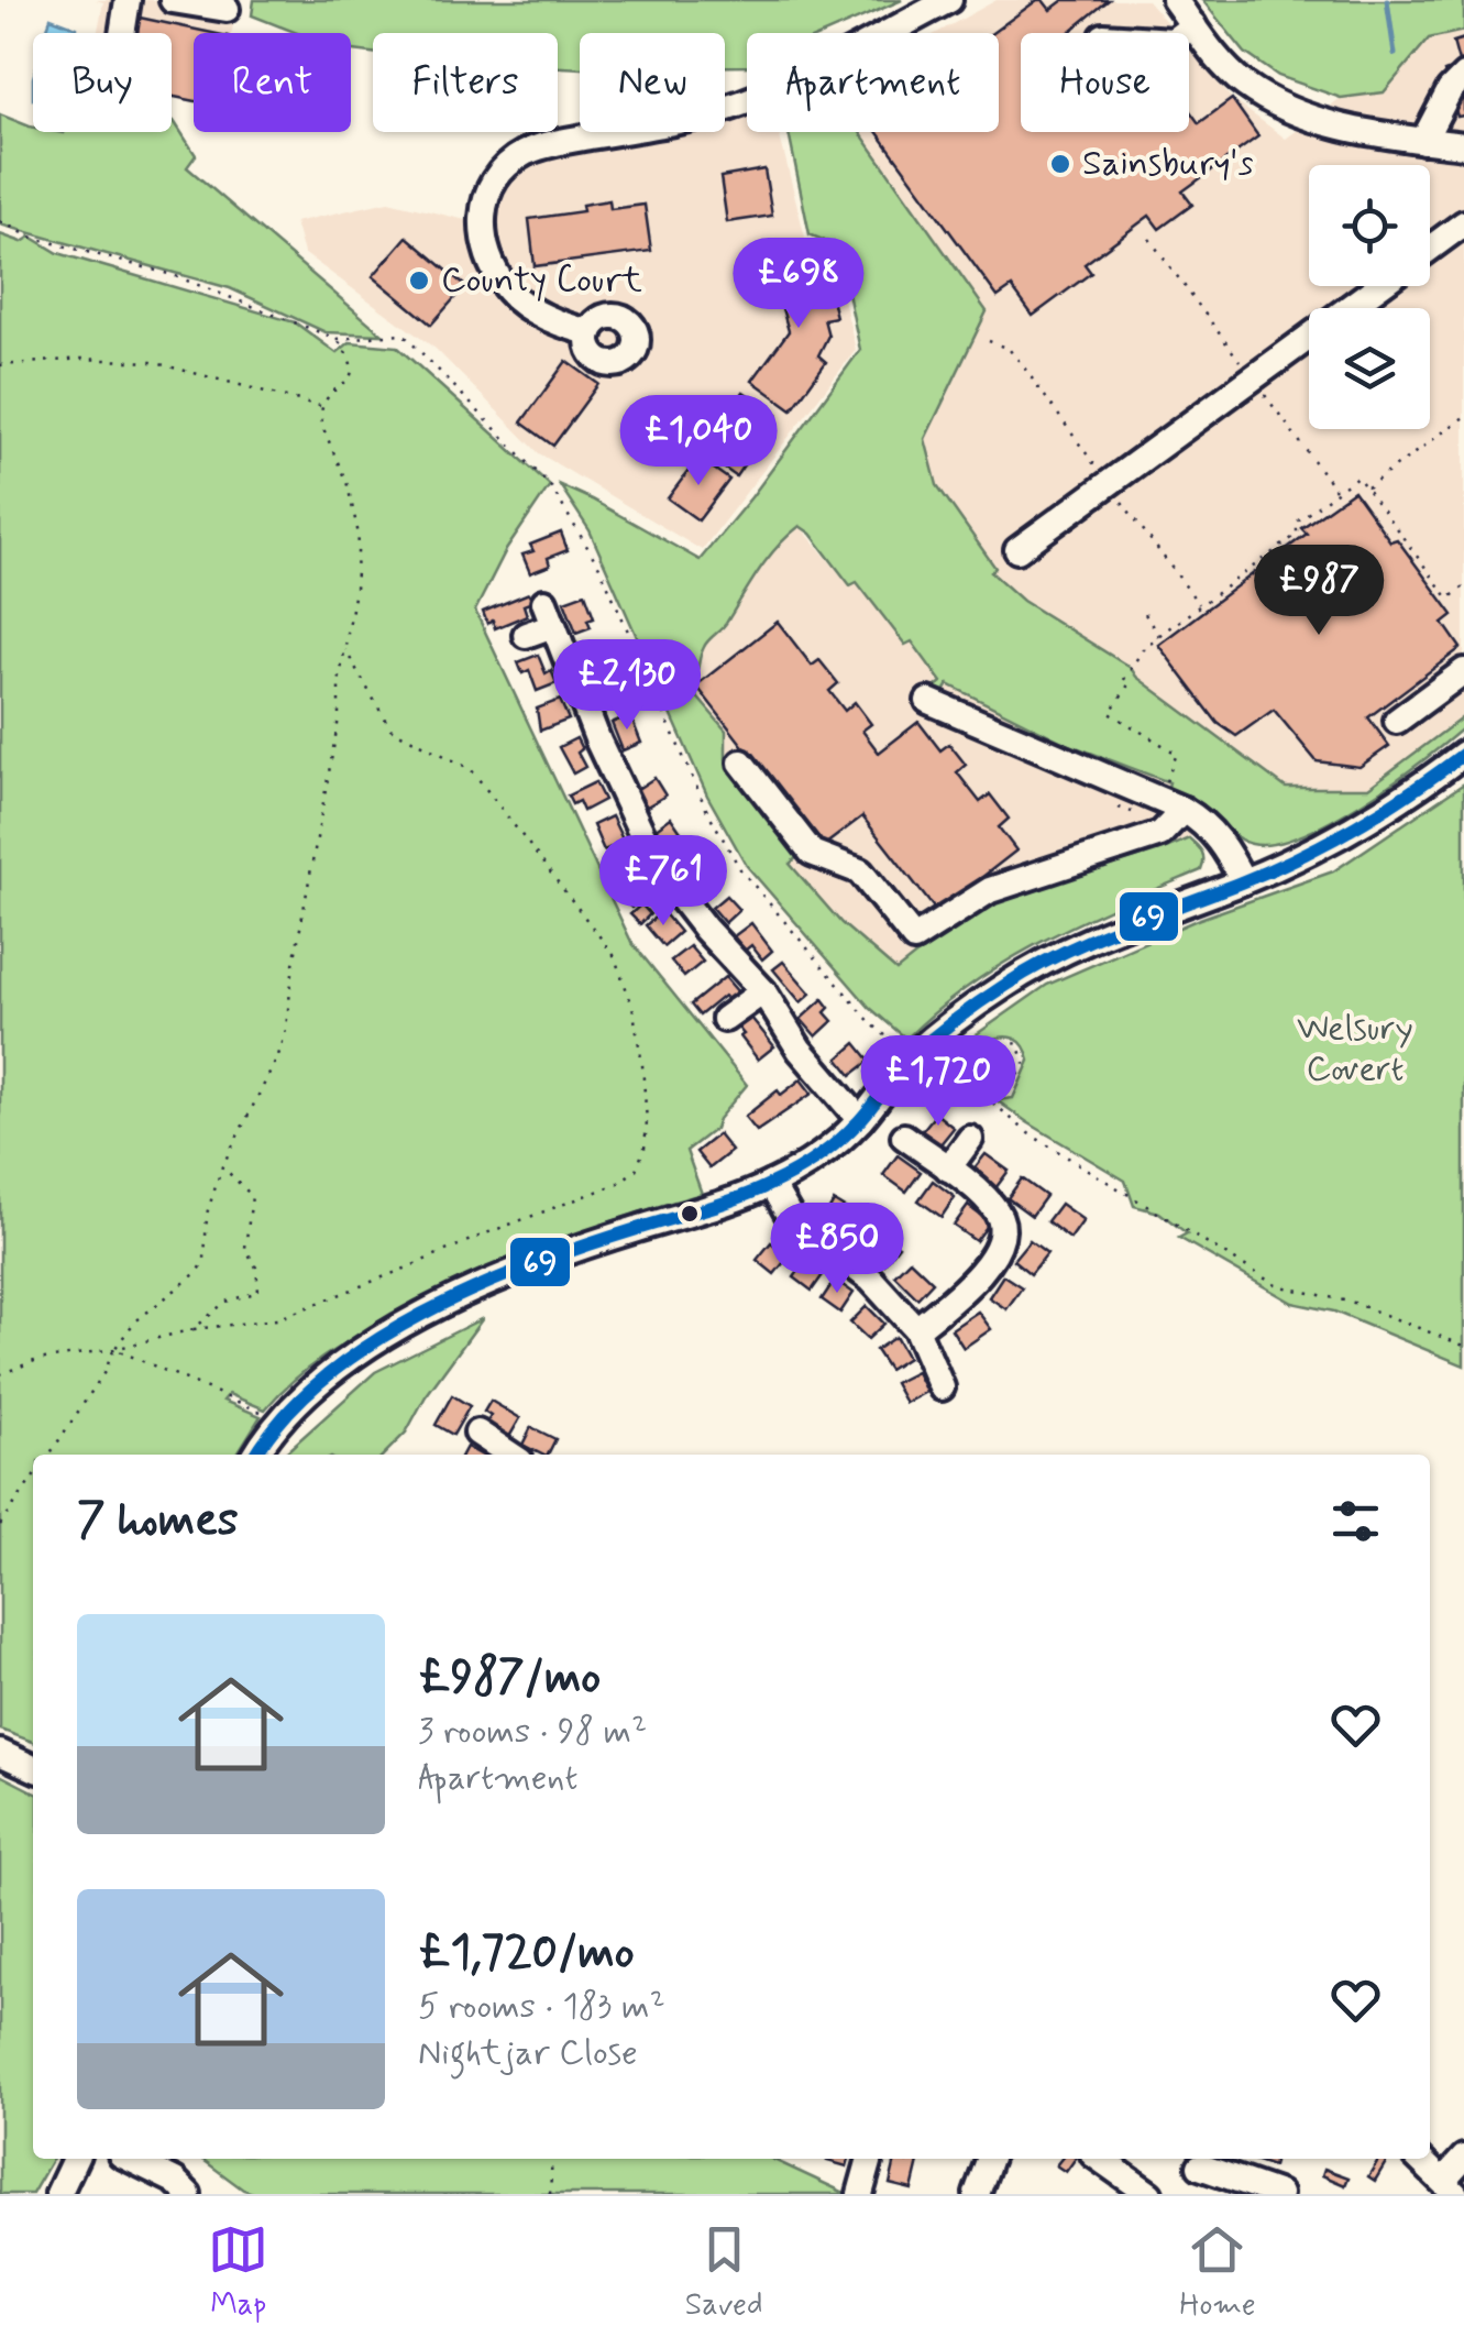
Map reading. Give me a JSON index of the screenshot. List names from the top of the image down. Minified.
{"parks":["Welsury Covert"],"places":["Sainsbury's","County Court"],"lines":["transit line 69"],"page":{"chip":["Buy","Rent","Filters","New","Apartment","House"],"price":["£698","£1,040","£987","£2,130","£761","£1,720","£850"],"heading":"7 homes","list":[{"name":"£987/mo","note":"3 rooms · 98 m² · Apartment"},{"name":"£1,720/mo","note":"5 rooms · 183 m² · Nightjar Close"}],"tabs":["Map","Saved","Home"]}}
